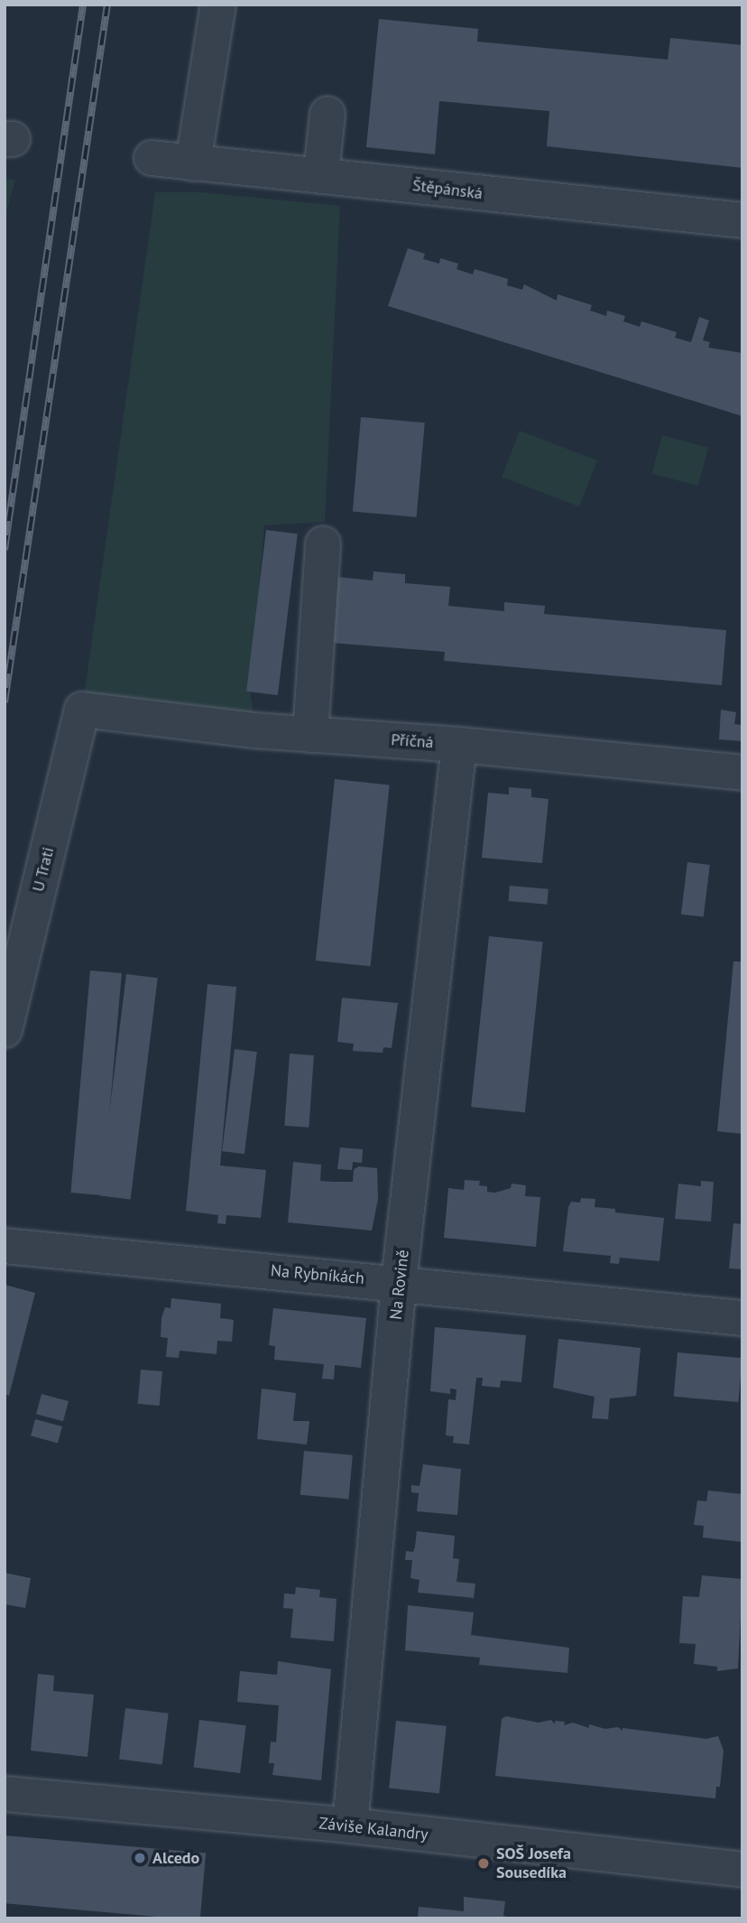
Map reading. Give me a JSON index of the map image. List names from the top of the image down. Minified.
{"streets":{"street":["Štěpánská","Příčná","U Trati","Na Rybníkách","Na Rovině","Záviše Kalandry"]},"crossings":[["Příčná","U Trati"],["Příčná","Na Rovině"],["Na Rybníkách","Na Rovině"],["Na Rovině","Záviše Kalandry"]],"places":["Alcedo","SOŠ Josefa Sousedíka"]}
